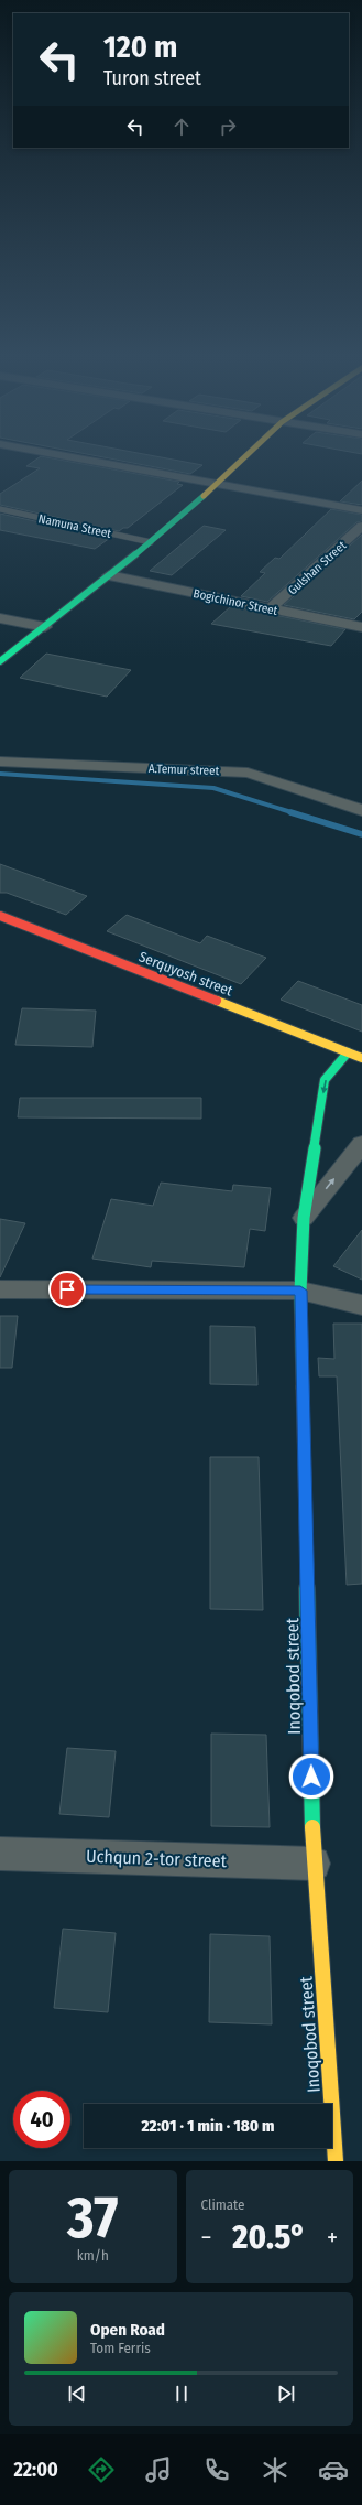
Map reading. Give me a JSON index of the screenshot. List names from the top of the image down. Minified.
{"streets":{"street":["Gulshan Street","Bogichinor Street","A.Temur street","Serquyosh street","Inoqobod street","Uchqun 2-tor street"],"lane":["Namuna Street"]},"crossings":[["Gulshan Street","Bogichinor Street"],["Serquyosh street","Inoqobod street"],["Inoqobod street","Uchqun 2-tor street"]],"page":{"turn":["120 m","Turon street"],"limit":"40","trip":"22:01 · 1 min · 180 m","tile":[["37","km/h"],"Climate"],"heat":["−","20.5°","+"],"song":["Open Road","Tom Ferris"],"tabs":"22:00"}}
